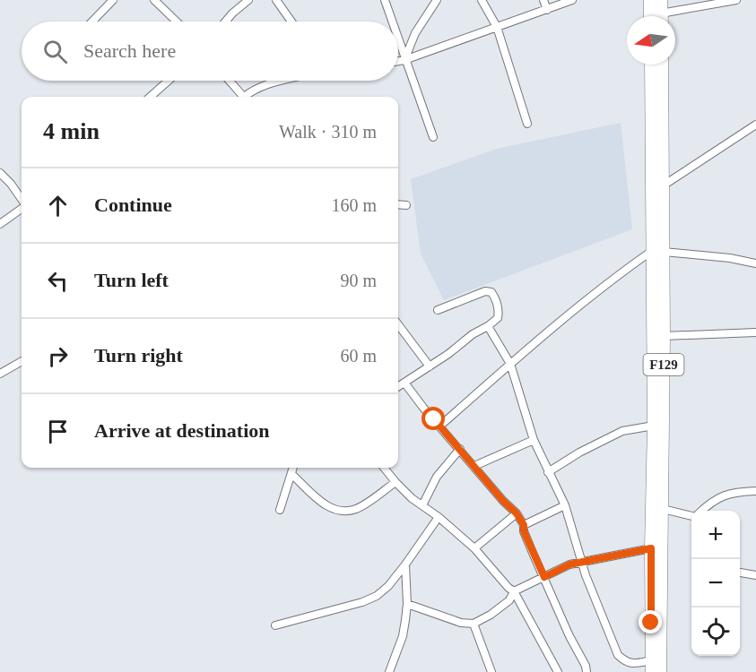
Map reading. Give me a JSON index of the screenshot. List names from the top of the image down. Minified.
{"streets":{"main road":["F129"]},"north":"left","page":{"search":"Search here","heading":["4 min","Walk · 310 m"],"list":[["Continue","160 m"],["Turn left","90 m"],["Turn right","60 m"],"Arrive at destination"],"map_buttons":["+","−"]}}
